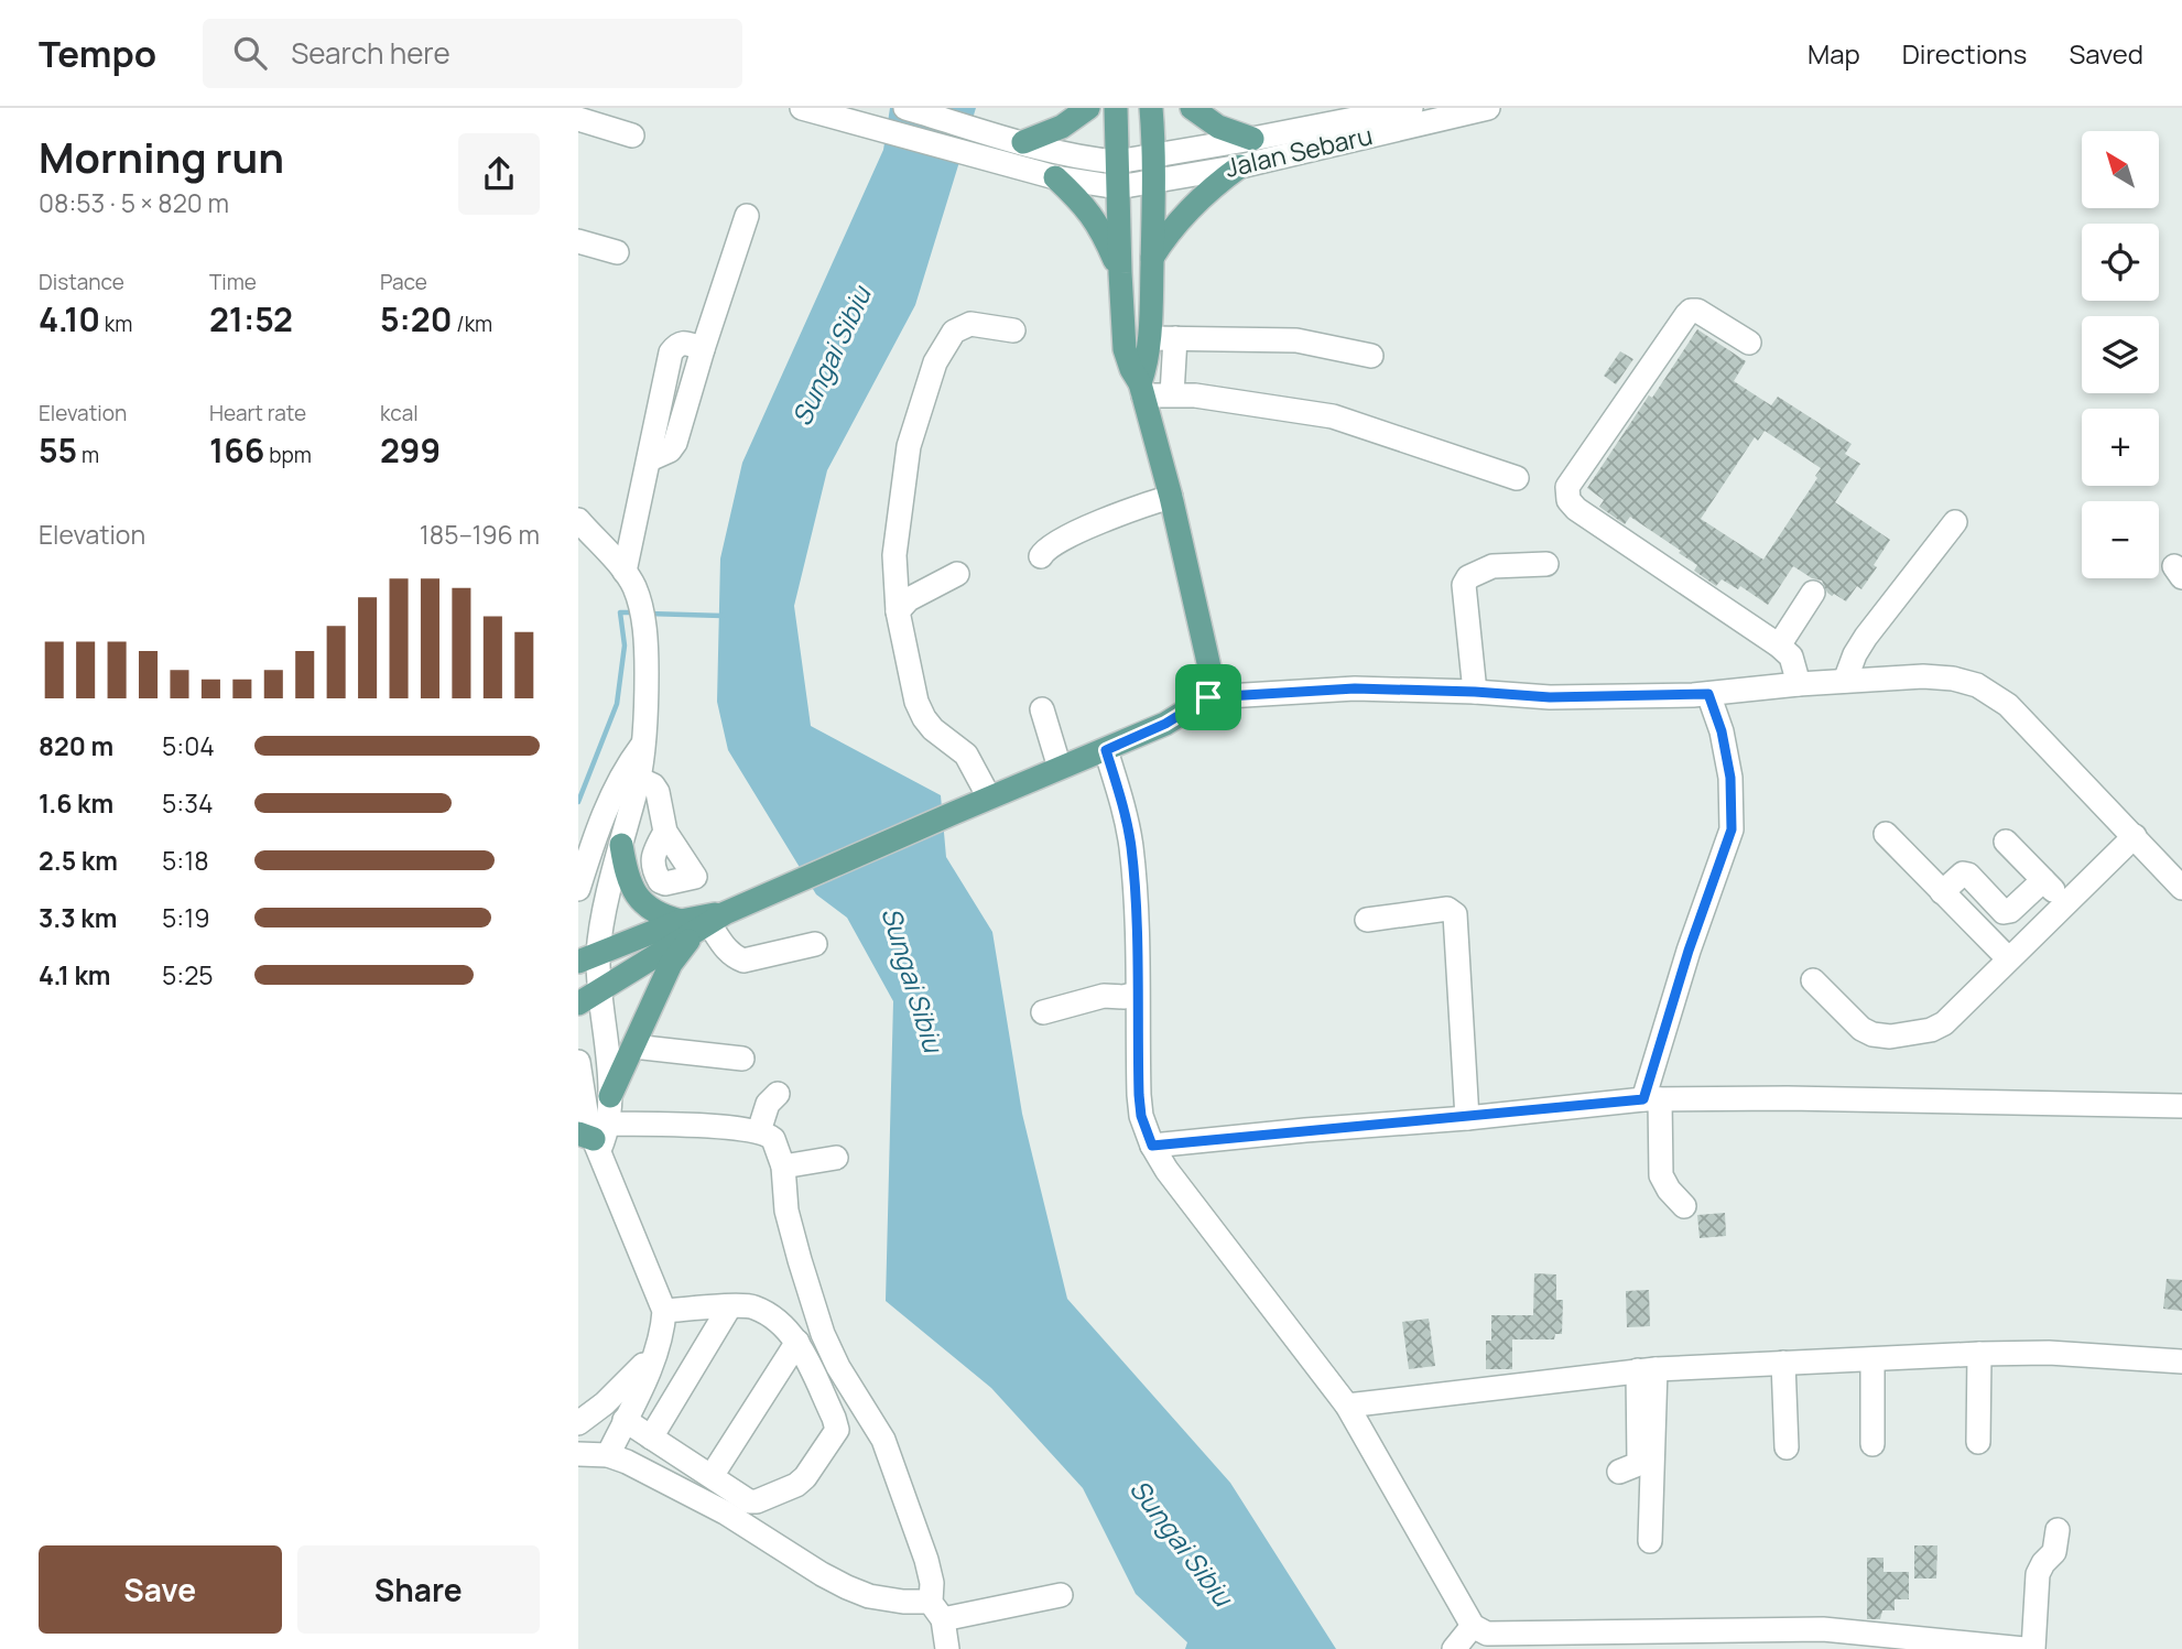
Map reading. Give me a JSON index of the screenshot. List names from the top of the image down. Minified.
{"streets":{"street":["Jalan Sebaru"]},"water":["Sungai Sibiu"],"north":"top left","page":{"header":"Tempo","search":"Search here","nav":["Map","Directions","Saved"],"heading":["Morning run","08:53 · 5 × 820 m"],"map_buttons":["+","−"],"stats":[["Distance","4.10 km"],["Time","21:52"],["Pace","5:20 /km"],["Elevation","55 m"],["Heart rate","166 bpm"],["kcal","299"]],"chart":["Elevation","185–196 m"],"list":[{"name":"820 m","note":"5:04"},{"name":"1.6 km","note":"5:34"},{"name":"2.5 km","note":"5:18"},{"name":"3.3 km","note":"5:19"},{"name":"4.1 km","note":"5:25"}],"buttons":["Save","Share"]}}
